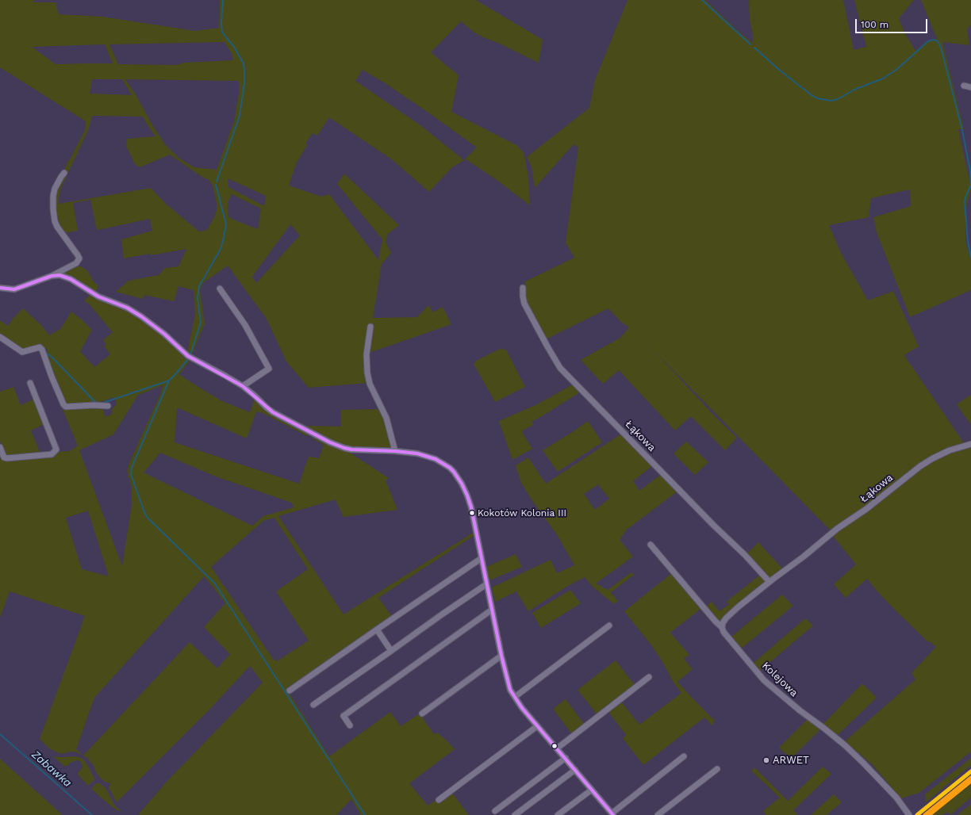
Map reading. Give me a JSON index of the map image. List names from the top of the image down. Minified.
{"streets":{"street":["Łąkowa","Kolejowa"]},"crossings":[["Łąkowa","Kolejowa"]],"water":["Zabawka"],"places":["Kokotów Kolonia III","ARWET"],"scale_bar":"100 m"}
